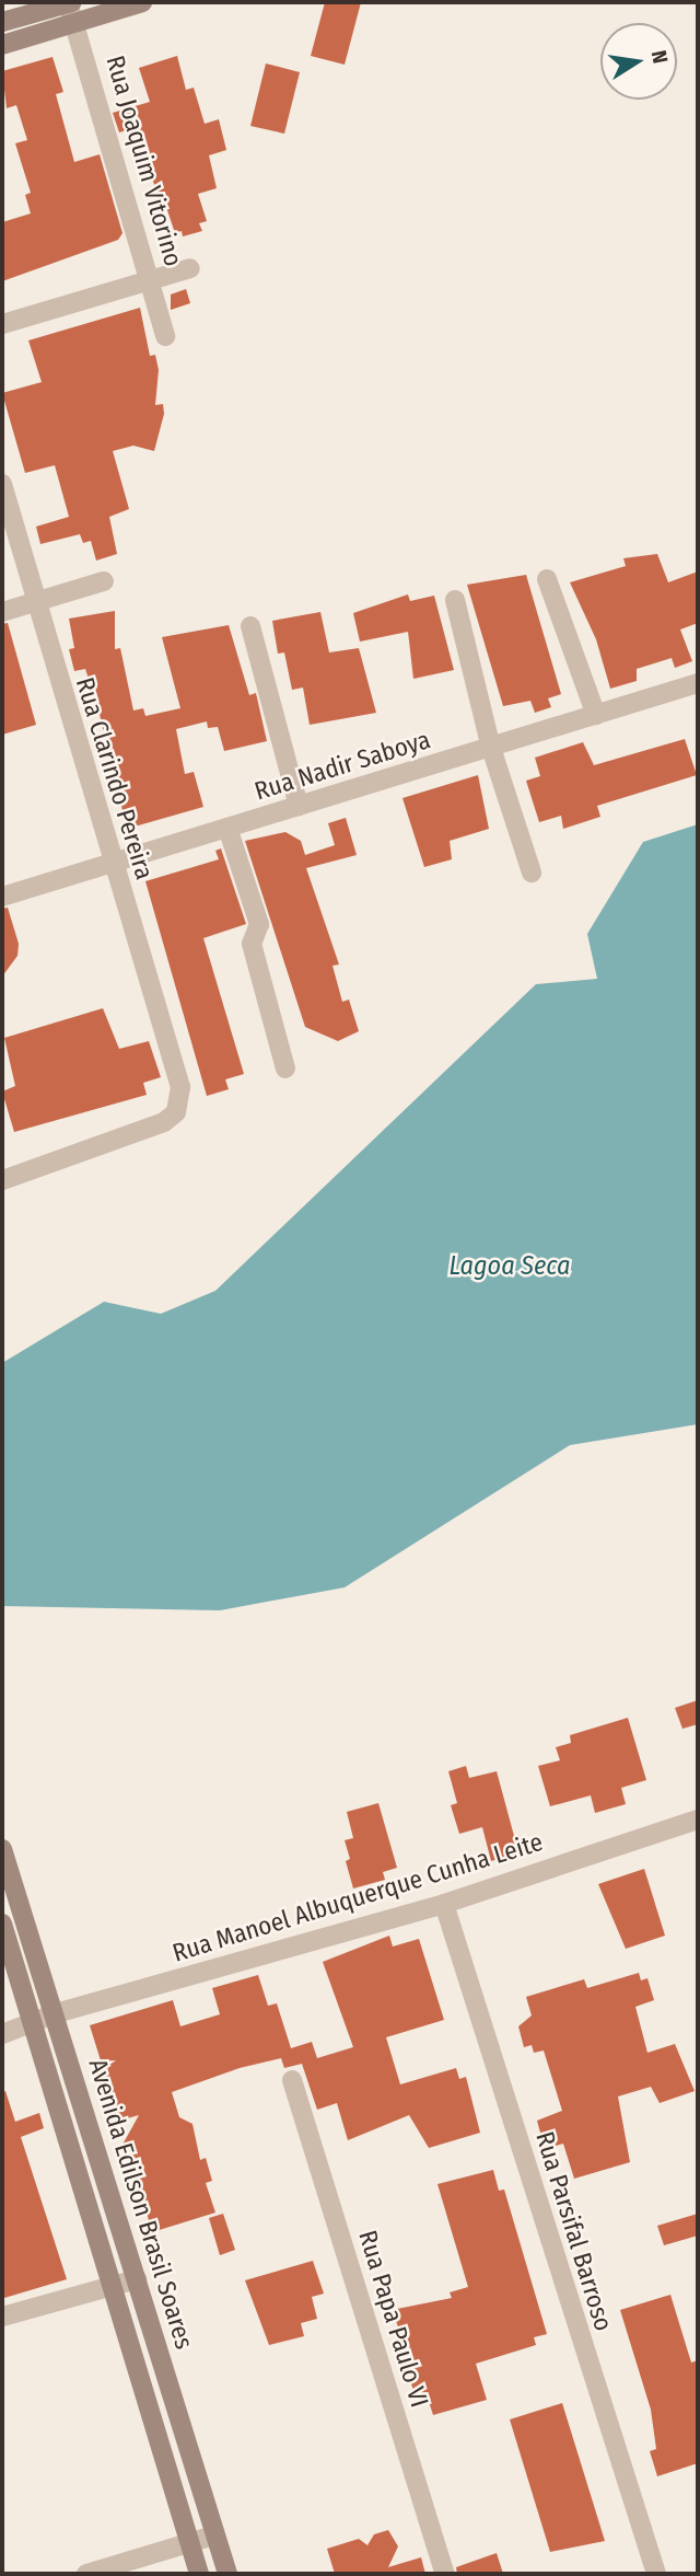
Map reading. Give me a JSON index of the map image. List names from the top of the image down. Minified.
{"streets":{"main road":["Avenida Edilson Brasil Soares"],"street":["Rua Joaquim Vitorino","Rua Nadir Saboya","Rua Clarindo Pereira","Rua Manoel Albuquerque Cunha Leite","Rua Parsifal Barroso","Rua Papa Paulo VI"]},"crossings":[["Rua Nadir Saboya","Rua Clarindo Pereira"],["Rua Manoel Albuquerque Cunha Leite","Avenida Edilson Brasil Soares"],["Rua Manoel Albuquerque Cunha Leite","Rua Parsifal Barroso"]],"water":["Lagoa Seca"],"north":"right"}
